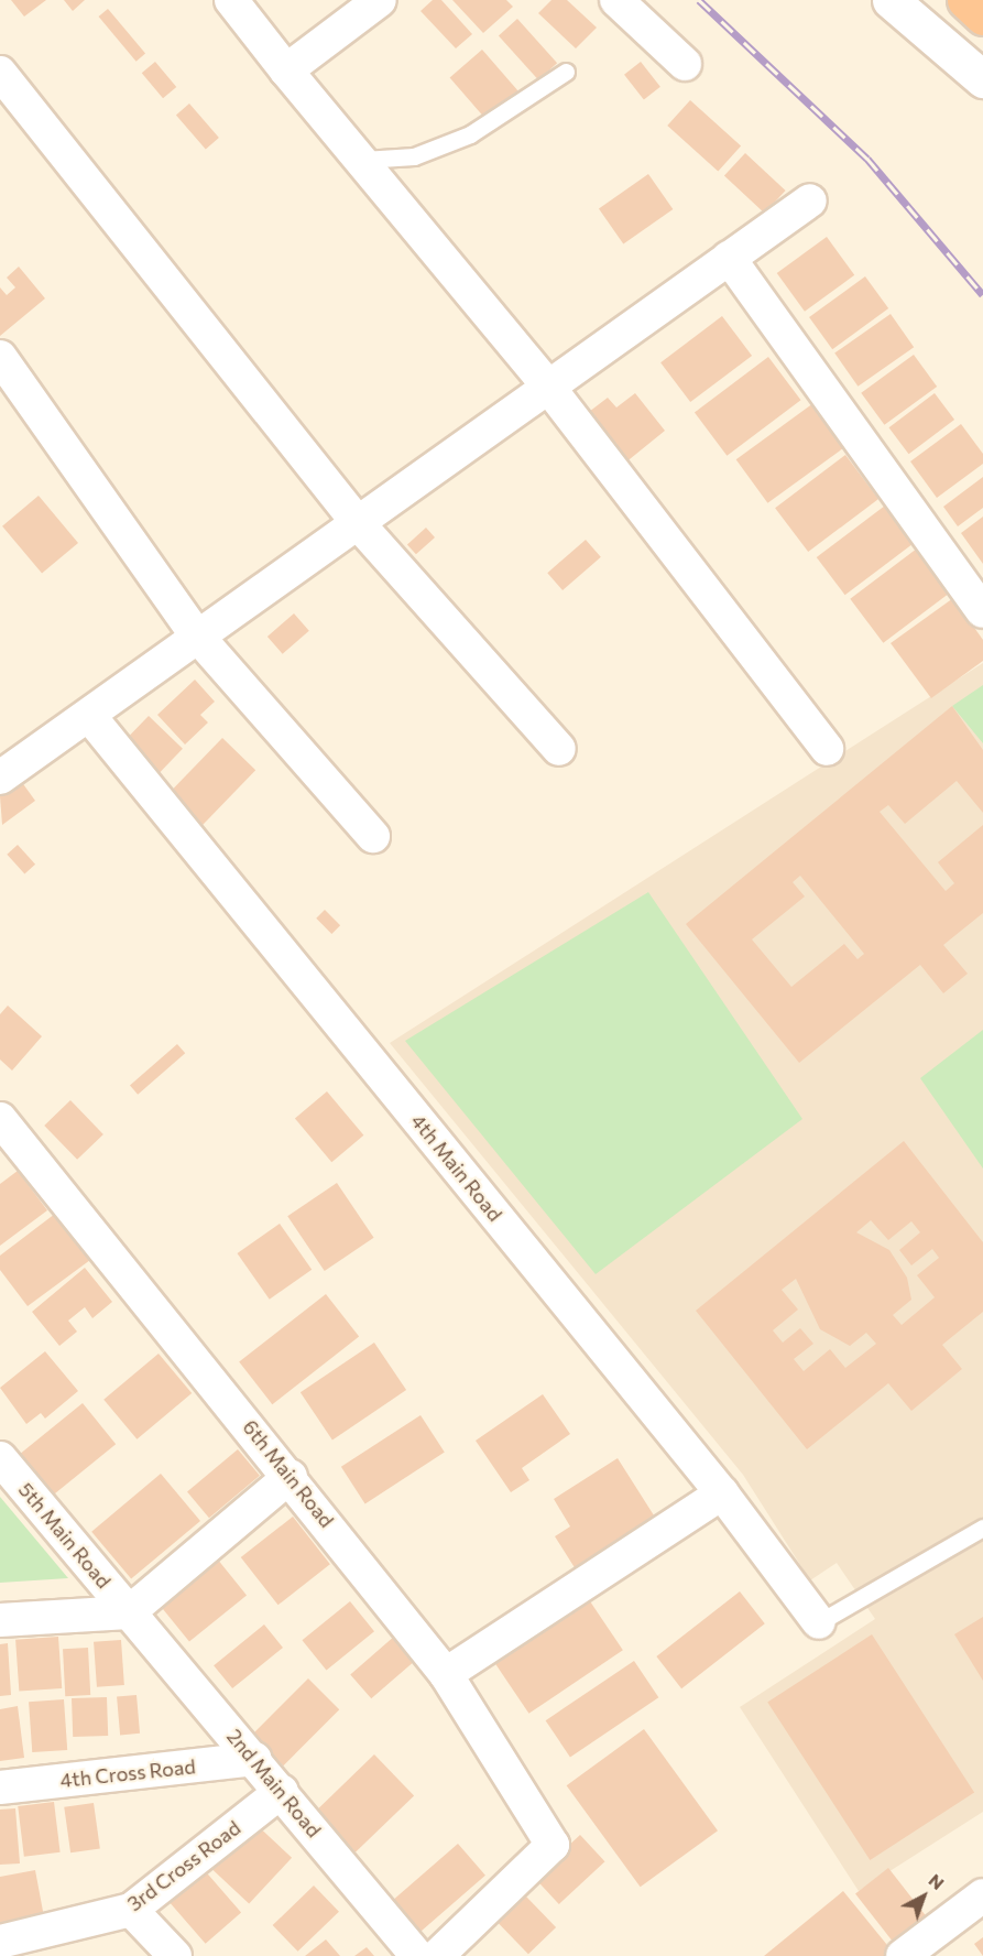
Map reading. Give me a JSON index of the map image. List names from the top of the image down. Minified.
{"streets":{"street":["4th Main Road","6th Main Road","5th Main Road","4th Cross Road","2nd Main Road","3rd Cross Road"]},"crossings":[["5th Main Road","2nd Main Road"],["4th Cross Road","2nd Main Road"],["2nd Main Road","3rd Cross Road"]],"north":"top right"}
